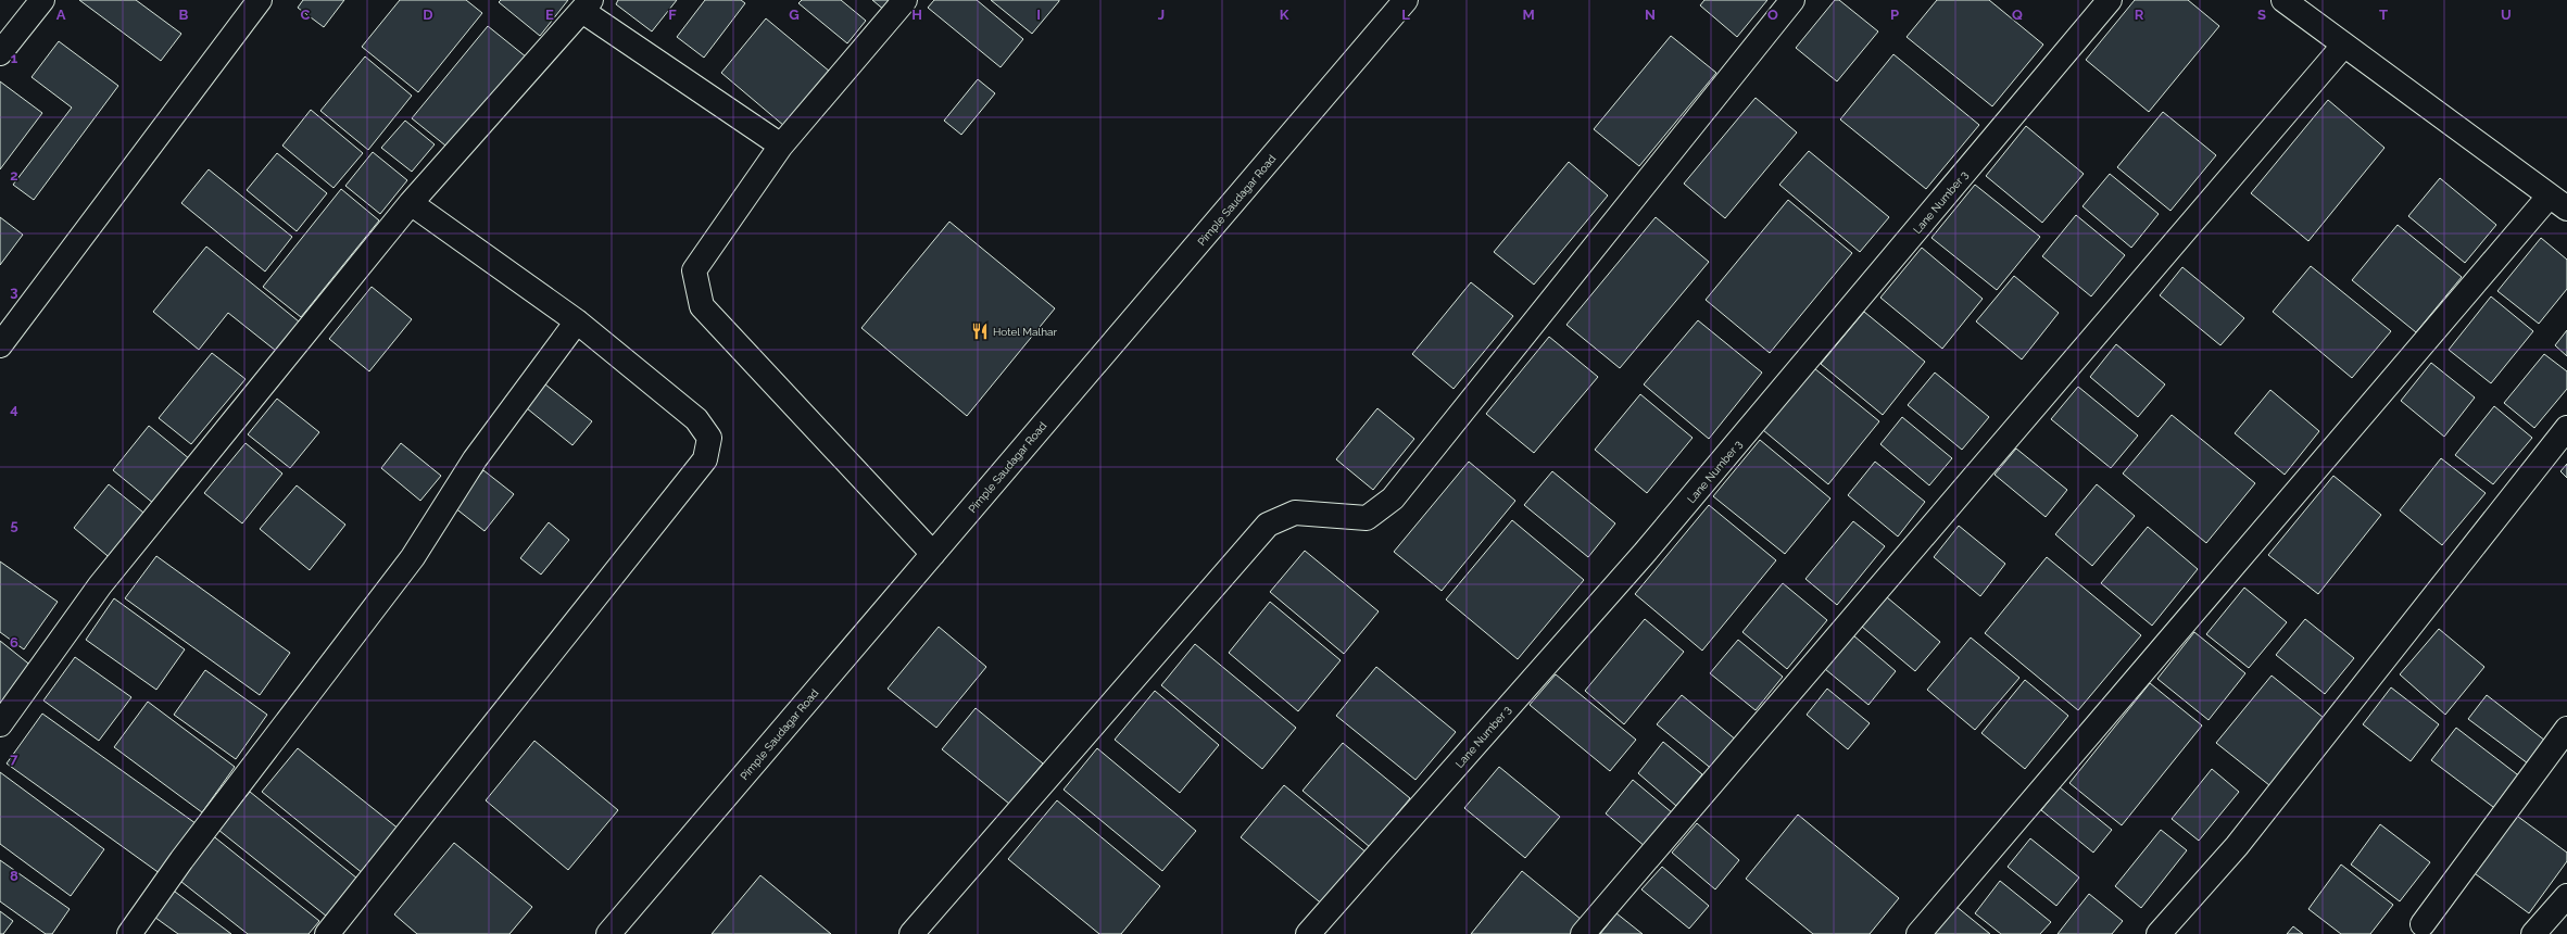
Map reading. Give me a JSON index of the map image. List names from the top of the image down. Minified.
{"streets":{"street":["Pimple Saudagar Road","Lane Number 3"]},"places":{"restaurant":["Hotel Malhar"]},"grid":{"columns":["A","B","C","D","E","F","G","H","I","J","K","L","M","N","O","P","Q","R","S","T","U"],"rows":["1","2","3","4","5","6","7","8"]}}
